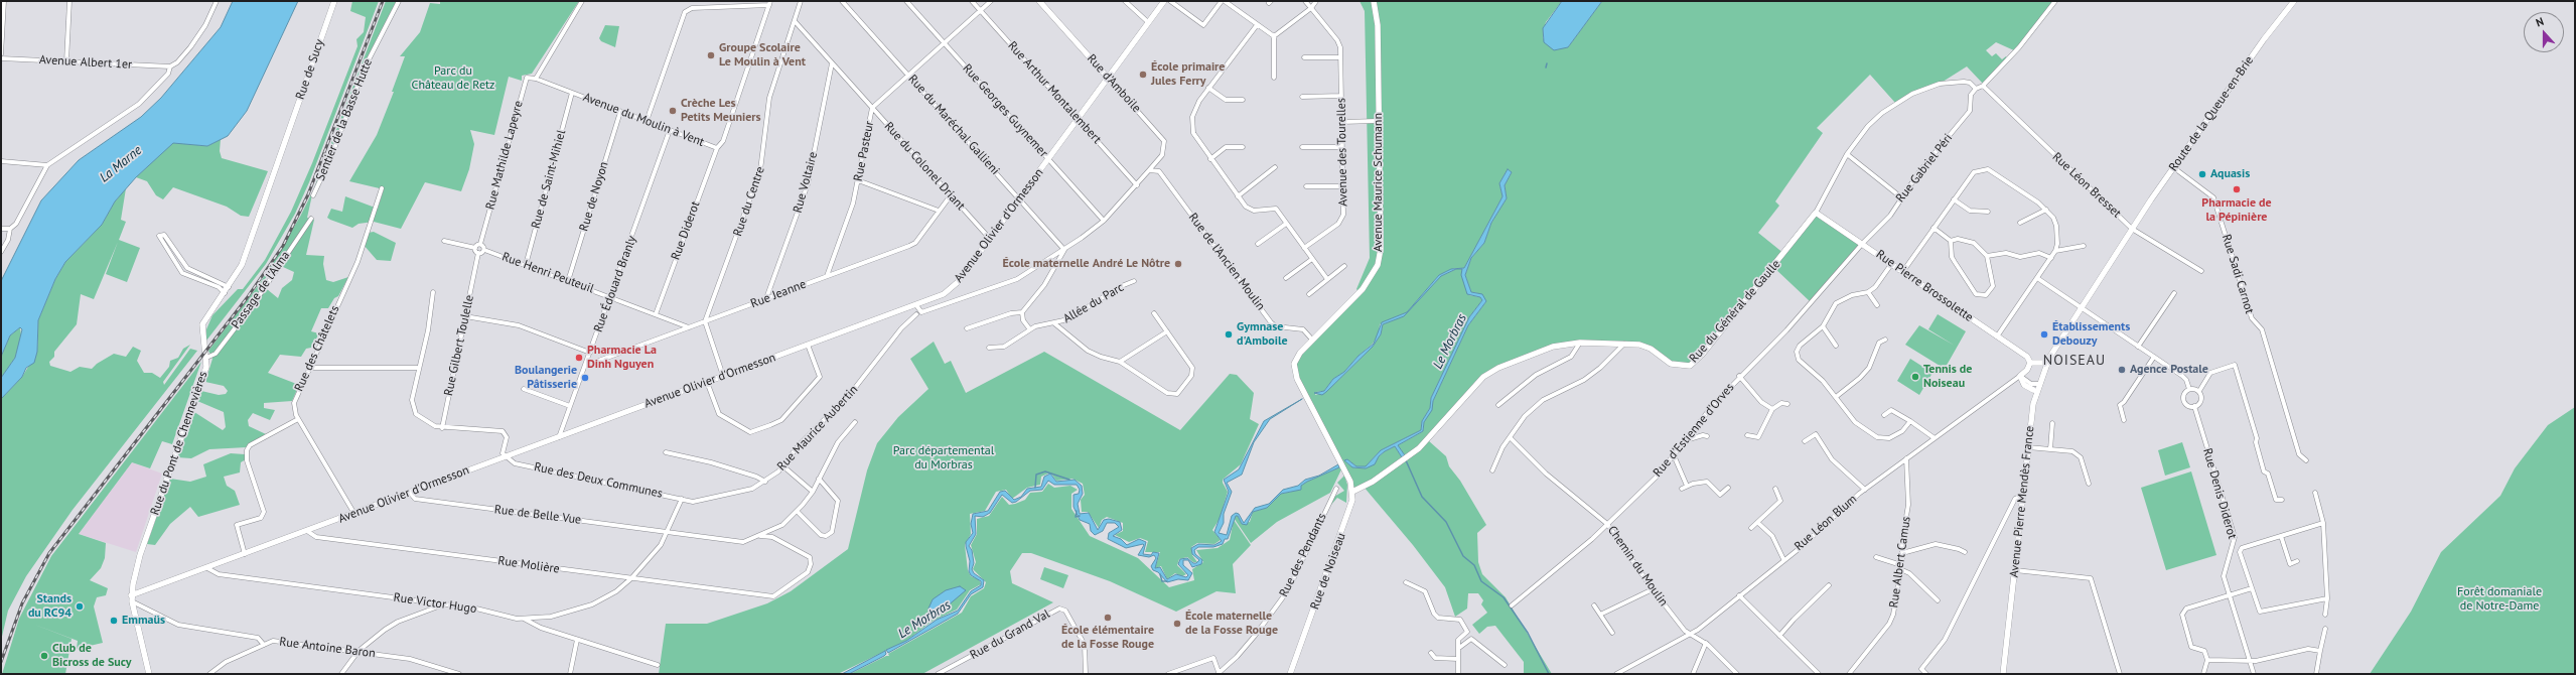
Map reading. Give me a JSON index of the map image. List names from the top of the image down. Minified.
{"streets":{"main road":["Rue de Sucy","Rue d'Amboile","Route de la Queue-en-Brie","Avenue Maurice Schumann","Avenue Olivier d'Ormesson","Rue Pierre Brossolette","Rue du Général de Gaulle","Rue du Pont de Chennevières","Avenue Pierre Mendès France","Rue Léon Blum","Rue de Noiseau"],"street":["Avenue Albert 1er","Rue Arthur Montalembert","Rue Georges Guynemer","Sentier de la Basse Hutte","Avenue du Moulin à Vent","Rue du Maréchal Gallieni","Rue Pasteur","Avenue des Tourelles","Rue Mathilde Lapeyre","Rue du Colonel Driant","Rue Gabriel Péri","Rue de Saint-Mihiel","Rue Voltaire","Rue Léon Bresset","Rue de Noyon","Rue du Centre","Rue Diderot","Rue de l'Ancien Moulin","Rue Henri Peuteuil","Rue Sadi Carnot","Rue Édouard Branly","Passage de l'Alma","Rue Jeanne","Allée du Parc","Rue Gilbert Toulelle","Rue des Châtelets","Rue Maurice Aubertin","Rue d'Estienne d'Orves","Rue des Deux Communes","Rue Denis Diderot","Rue de Belle Vue","Rue des Pendants","Rue Albert Camus","Rue Molière","Chemin du Moulin","Rue Victor Hugo","Rue du Grand Val","Rue Antoine Baron"]},"crossings":[["Rue de Sucy","Rue du Pont de Chennevières"],["Rue d'Amboile","Rue Arthur Montalembert"],["Rue d'Amboile","Rue Georges Guynemer"],["Rue d'Amboile","Rue du Maréchal Gallieni"],["Rue d'Amboile","Avenue Olivier d'Ormesson"],["Rue d'Amboile","Rue de l'Ancien Moulin"],["Rue Arthur Montalembert","Rue Pasteur"],["Rue Arthur Montalembert","Avenue Olivier d'Ormesson"],["Rue Georges Guynemer","Rue Pasteur"],["Rue Georges Guynemer","Avenue Olivier d'Ormesson"],["Route de la Queue-en-Brie","Rue Léon Bresset"],["Route de la Queue-en-Brie","Rue Sadi Carnot"],["Route de la Queue-en-Brie","Avenue Pierre Mendès France"],["Avenue du Moulin à Vent","Rue Mathilde Lapeyre"],["Avenue du Moulin à Vent","Rue de Saint-Mihiel"],["Avenue du Moulin à Vent","Rue de Noyon"],["Avenue du Moulin à Vent","Rue Diderot"],["Avenue du Moulin à Vent","Rue Édouard Branly"],["Rue du Maréchal Gallieni","Rue Pasteur"],["Rue du Maréchal Gallieni","Avenue Olivier d'Ormesson"],["Rue Pasteur","Rue du Colonel Driant"],["Rue Pasteur","Rue Jeanne"],["Rue du Colonel Driant","Rue Voltaire"],["Rue du Colonel Driant","Rue du Centre"],["Rue du Colonel Driant","Avenue Olivier d'Ormesson"],["Rue du Colonel Driant","Rue Jeanne"],["Rue Gabriel Péri","Rue Pierre Brossolette"],["Rue Gabriel Péri","Rue d'Estienne d'Orves"],["Rue de Saint-Mihiel","Rue Henri Peuteuil"],["Rue Voltaire","Rue Jeanne"],["Avenue Maurice Schumann","Rue de l'Ancien Moulin"],["Avenue Maurice Schumann","Rue de Noiseau"],["Rue de Noyon","Rue Henri Peuteuil"],["Rue du Centre","Rue Jeanne"],["Avenue Olivier d'Ormesson","Rue Édouard Branly"],["Avenue Olivier d'Ormesson","Rue des Châtelets"],["Avenue Olivier d'Ormesson","Rue du Pont de Chennevières"],["Avenue Olivier d'Ormesson","Rue des Deux Communes"],["Avenue Olivier d'Ormesson","Rue de Belle Vue"],["Avenue Olivier d'Ormesson","Rue Molière"],["Avenue Olivier d'Ormesson","Rue Victor Hugo"],["Avenue Olivier d'Ormesson","Rue Antoine Baron"],["Rue Diderot","Rue Henri Peuteuil"],["Rue Henri Peuteuil","Rue Édouard Branly"],["Rue Henri Peuteuil","Rue Jeanne"],["Rue Édouard Branly","Rue Jeanne"],["Rue Pierre Brossolette","Rue du Général de Gaulle"],["Rue Pierre Brossolette","Rue d'Estienne d'Orves"],["Rue Pierre Brossolette","Rue Léon Blum"],["Passage de l'Alma","Rue du Pont de Chennevières"],["Rue du Général de Gaulle","Rue de Noiseau"],["Rue Maurice Aubertin","Rue des Deux Communes"],["Rue d'Estienne d'Orves","Chemin du Moulin"],["Rue du Pont de Chennevières","Rue Antoine Baron"],["Rue de Belle Vue","Rue Molière"],["Rue Léon Blum","Rue Albert Camus"],["Rue Léon Blum","Chemin du Moulin"]],"districts":["NOISEAU"],"water":["La Marne","Le Morbras"],"parks":["Parc du Château de Retz","Parc départemental du Morbras","Forêt domaniale de Notre-Dame"],"places":["Groupe Scolaire Le Moulin à Vent","École primaire Jules Ferry","Crèche Les Petits Meuniers","Aquasis","Pharmacie de la Pépinière","École maternelle André Le Nôtre","Gymnase d'Amboile","Établissements Debouzy","Pharmacie La Dinh Nguyen","Agence Postale","Tennis de Noiseau","Boulangerie Pâtisserie","Stands du RC94","École élémentaire de la Fosse Rouge","Emmaüs","École maternelle de la Fosse Rouge","Club de Bicross de Sucy"],"north":"top"}
